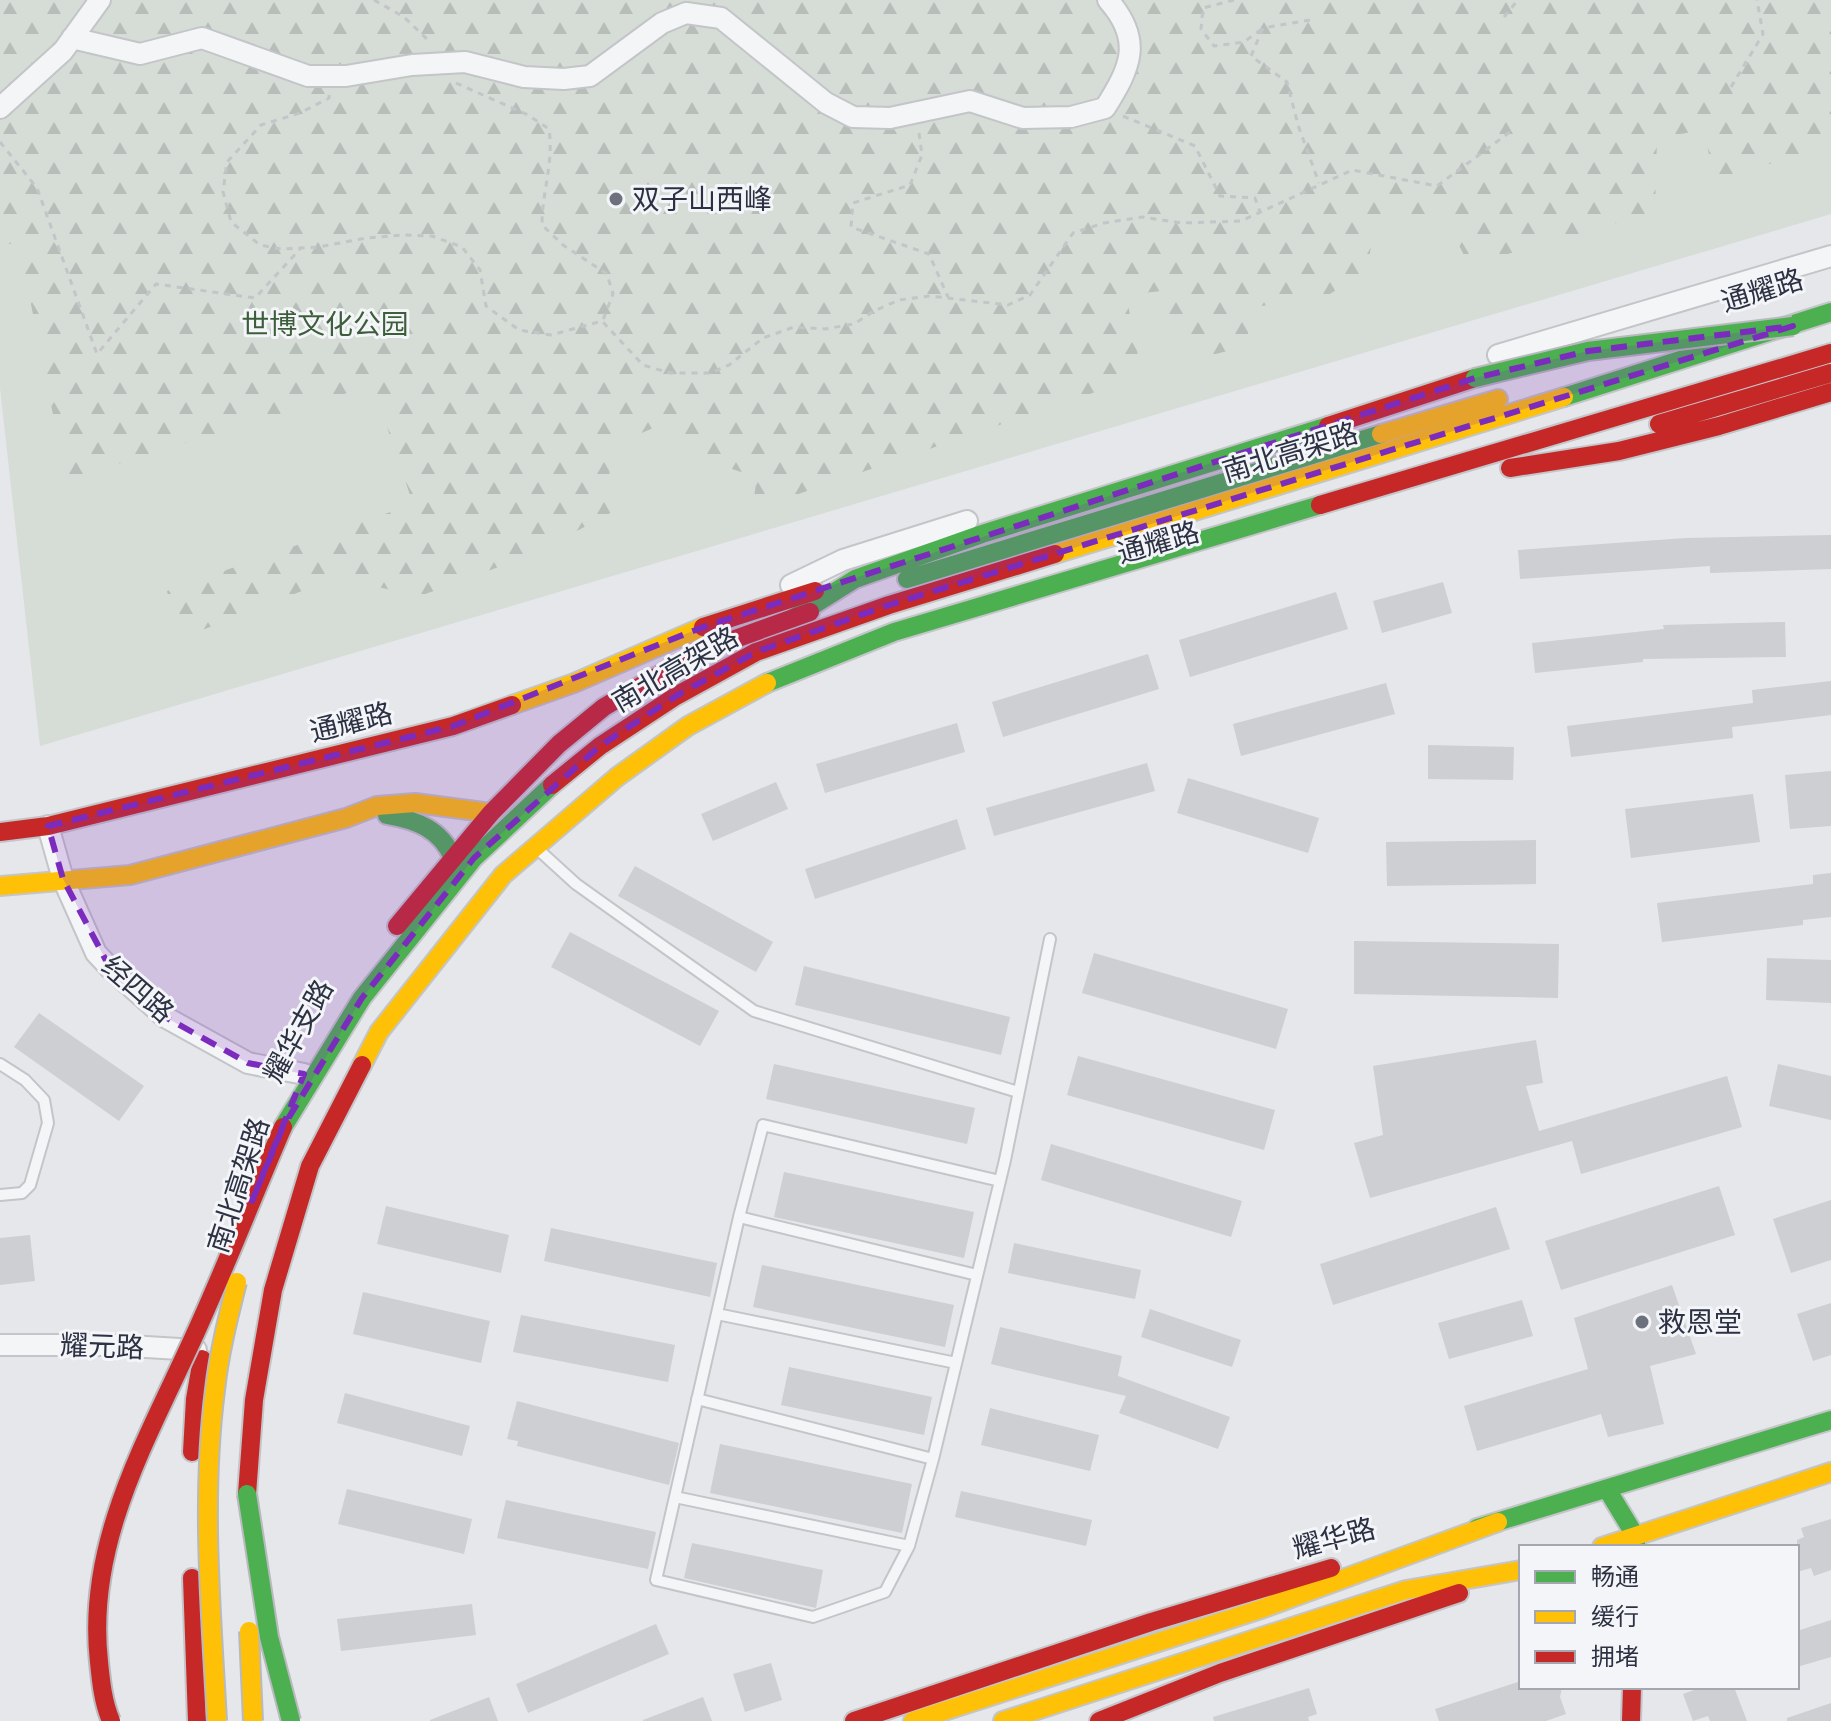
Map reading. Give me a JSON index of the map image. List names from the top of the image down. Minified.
{"streets":{"main road":["通耀路","南北高架路","耀华支路","耀华路"],"street":["经四路","耀元路"]},"crossings":[["通耀路","经四路"],["通耀路","耀华支路"],["经四路","耀华支路"],["耀华支路","耀元路"]],"parks":["世博文化公园"],"places":["双子山西峰","救恩堂"],"legend":["畅通","缓行","拥堵"]}
